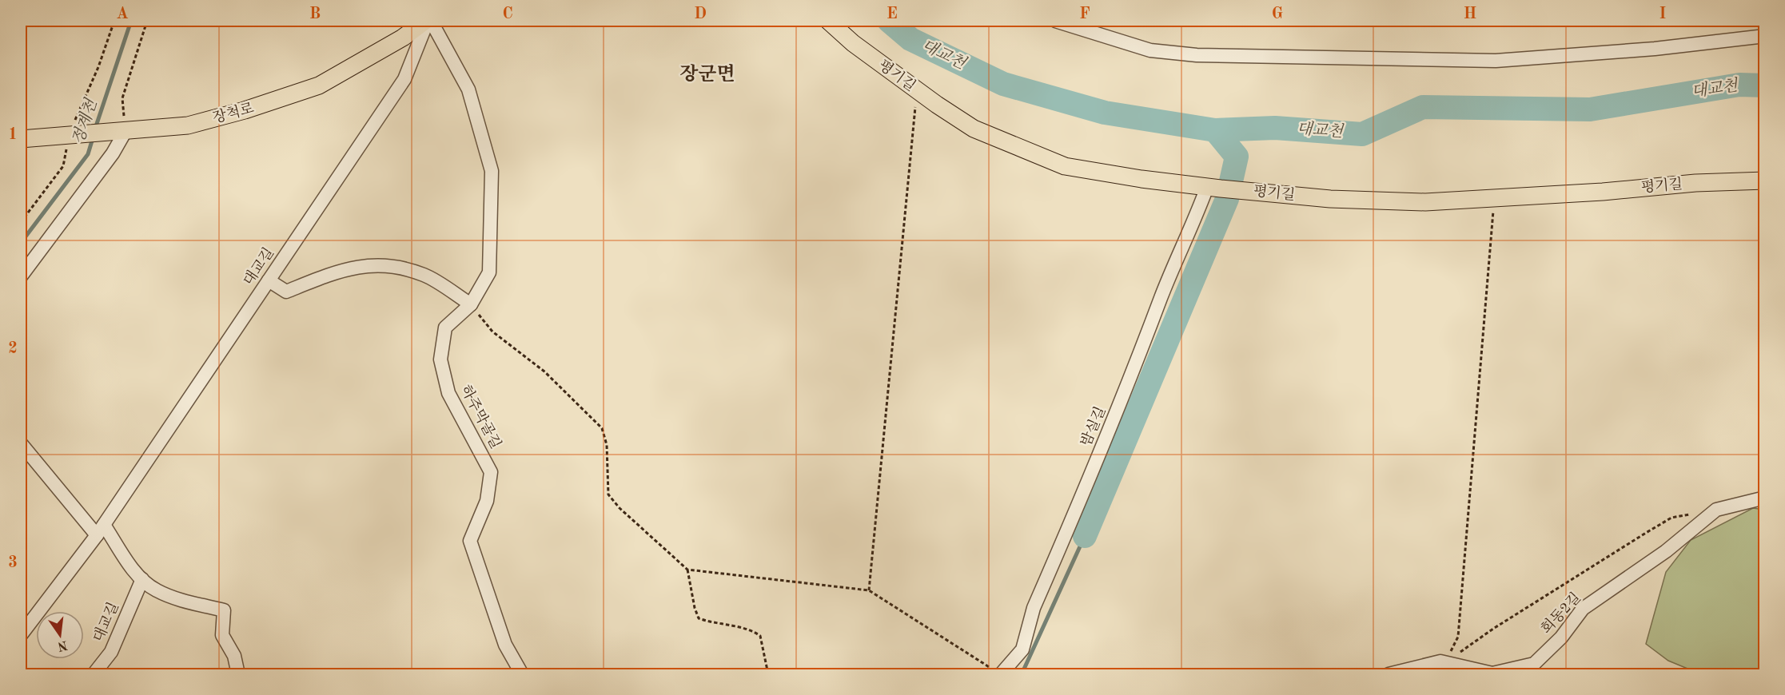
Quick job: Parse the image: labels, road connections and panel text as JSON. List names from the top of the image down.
{
  "streets": {
    "main road": ["평기길", "장척로"],
    "street": [
      "대교길",
      "하주막골길",
      "밤실길",
      "회동2길"
    ]
  },
  "crossings": [
    ["평기길", "밤실길"],
    ["장척로", "대교길"],
    ["장척로", "하주막골길"],
    ["대교길", "하주막골길"]
  ],
  "districts": ["장군면"],
  "water": ["대교천", "정계천"],
  "north": "bottom",
  "grid": {
    "columns": [
      "A",
      "B",
      "C",
      "D",
      "E",
      "F",
      "G",
      "H",
      "I"
    ],
    "rows": ["1", "2", "3"]
  }
}
